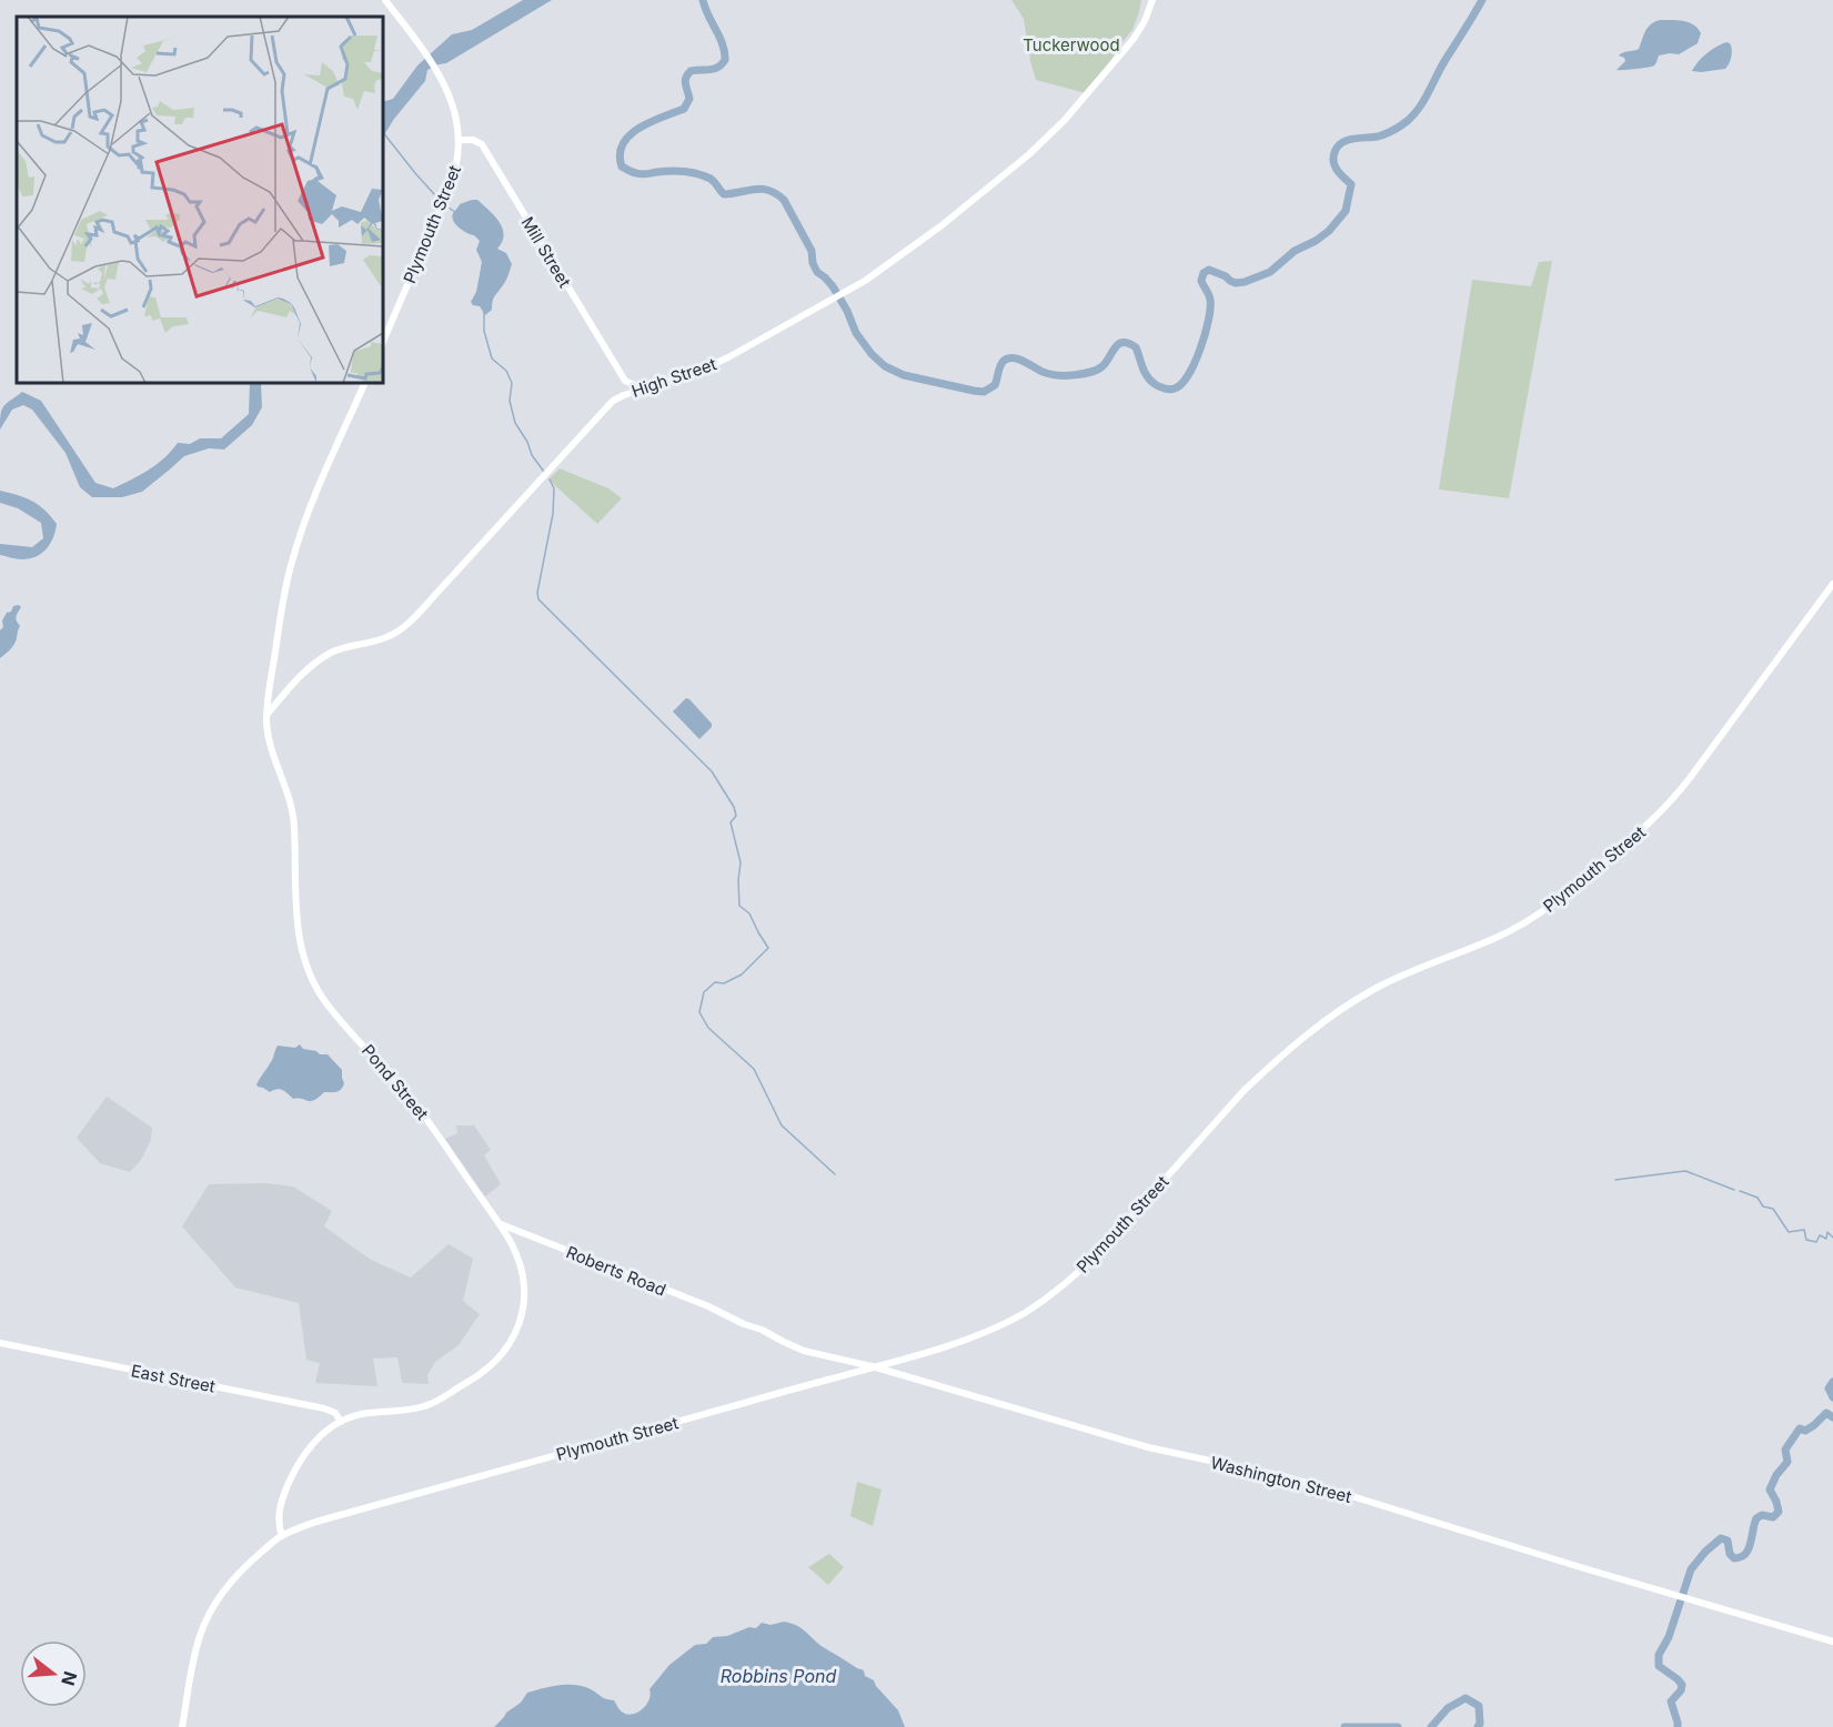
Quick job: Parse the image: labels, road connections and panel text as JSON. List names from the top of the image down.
{
  "streets": {
    "main road": [
      "Plymouth Street",
      "Mill Street",
      "High Street",
      "Pond Street",
      "Roberts Road",
      "East Street",
      "Washington Street"
    ]
  },
  "crossings": [
    ["Plymouth Street", "Mill Street"],
    ["Plymouth Street", "Washington Street"],
    ["High Street", "Pond Street"],
    ["Pond Street", "Roberts Road"],
    ["Pond Street", "East Street"],
    ["Roberts Road", "Washington Street"]
  ],
  "water": ["Robbins Pond"],
  "parks": ["Tuckerwood"],
  "north": "right"
}
